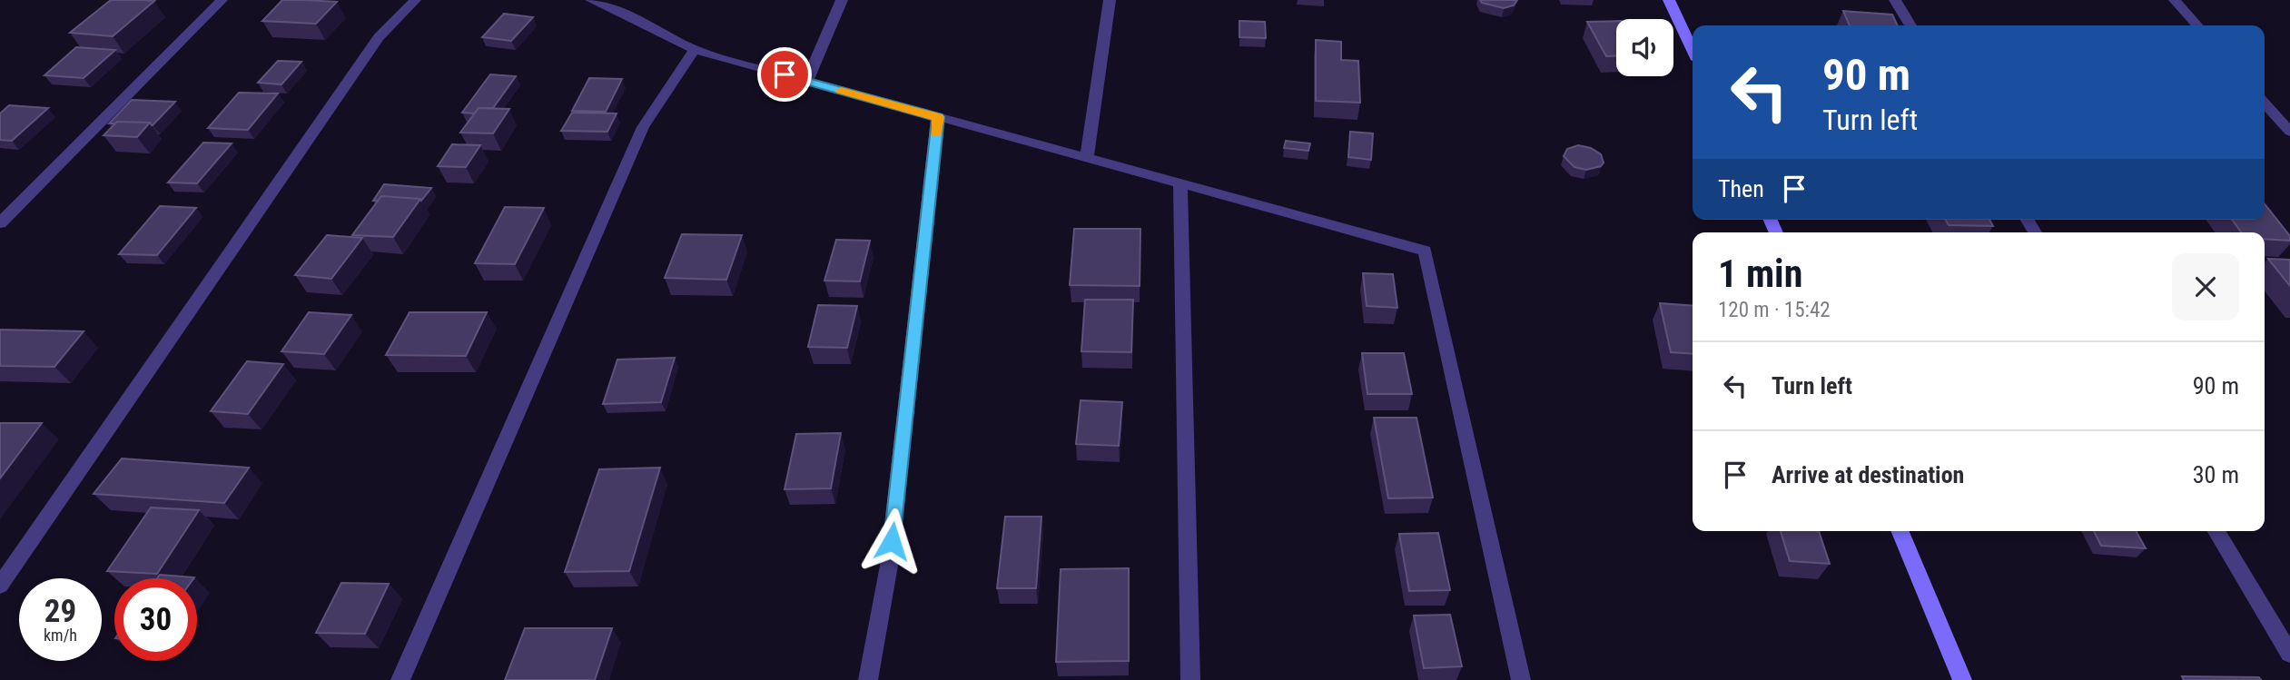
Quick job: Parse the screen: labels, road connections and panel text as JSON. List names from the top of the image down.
{
  "page": {
    "turn": ["90 m", "Turn left"],
    "then": "Then",
    "heading": ["1 min", "120 m · 15:42"],
    "list": [
      {
        "name": "Turn left",
        "value": "90 m"
      },
      {
        "name": "Arrive at destination",
        "value": "30 m"
      }
    ],
    "speed": "29 km/h",
    "limit": "30"
  }
}
